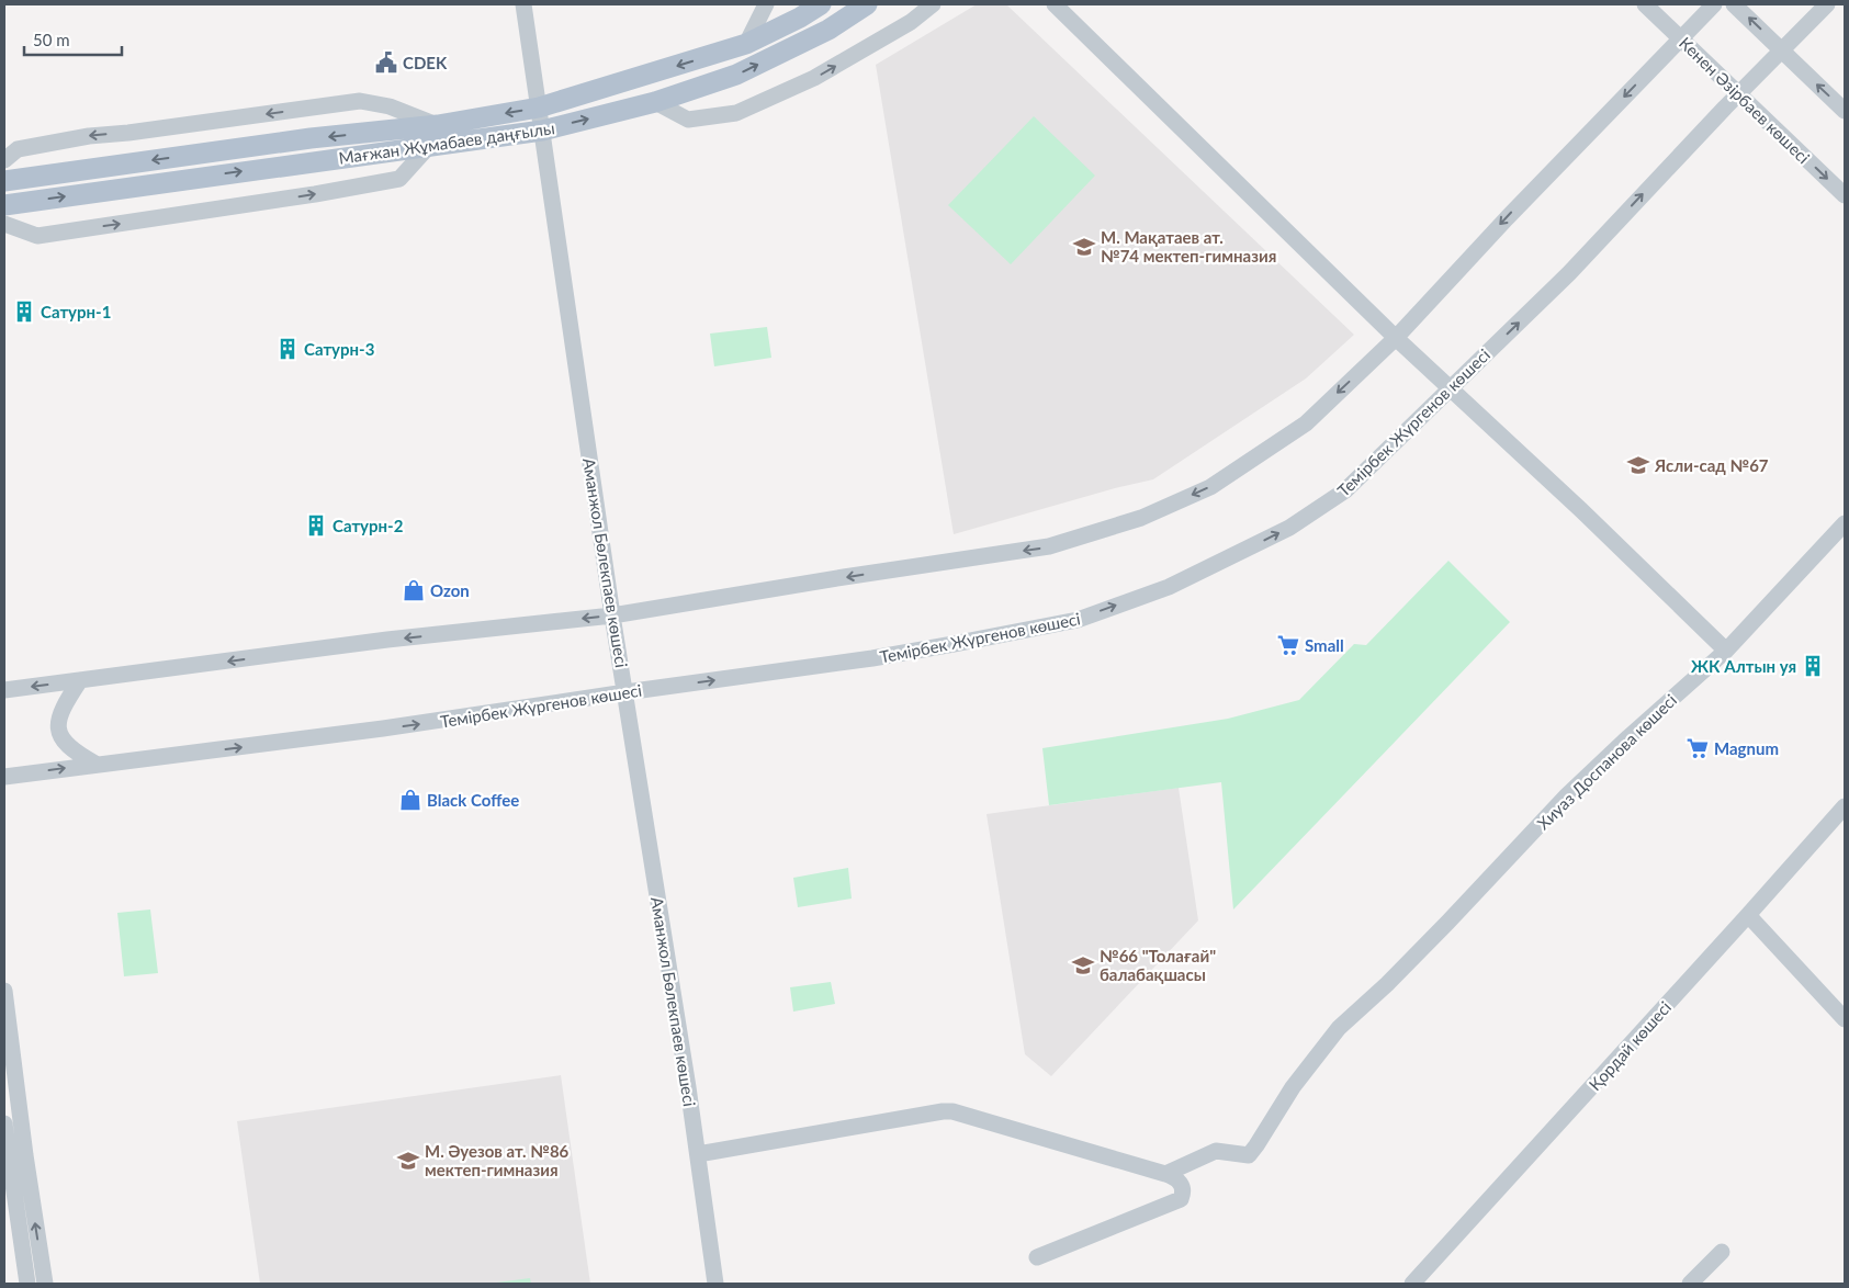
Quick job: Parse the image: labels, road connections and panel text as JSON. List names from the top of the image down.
{
  "streets": {
    "main road": ["Мағжан Жұмабаев даңғылы"],
    "street": [
      "Кенен Әзірбаев көшесі",
      "Темірбек Жүргенов көшесі",
      "Аманжол Бөлекпаев көшесі",
      "Хиуаз Доспанова көшесі",
      "Қордай көшесі"
    ]
  },
  "crossings": [
    ["Кенен Әзірбаев көшесі", "Темірбек Жүргенов көшесі"],
    ["Мағжан Жұмабаев даңғылы", "Аманжол Бөлекпаев көшесі"],
    ["Темірбек Жүргенов көшесі", "Аманжол Бөлекпаев көшесі"]
  ],
  "places": {
    "public building": ["CDEK"],
    "school or university": [
      "М. Мақатаев ат. №74 мектеп-гимназия",
      "Ясли-сад №67",
      "№66 \"Толағай\" балабақшасы",
      "М. Әуезов ат. №86 мектеп-гимназия"
    ],
    "building": [
      "Сатурн-1",
      "Сатурн-3",
      "Сатурн-2",
      "ЖК Алтын уя"
    ],
    "shop": ["Ozon", "Black Coffee"],
    "supermarket": ["Small", "Magnum"]
  },
  "scale_bar": "50 m"
}
